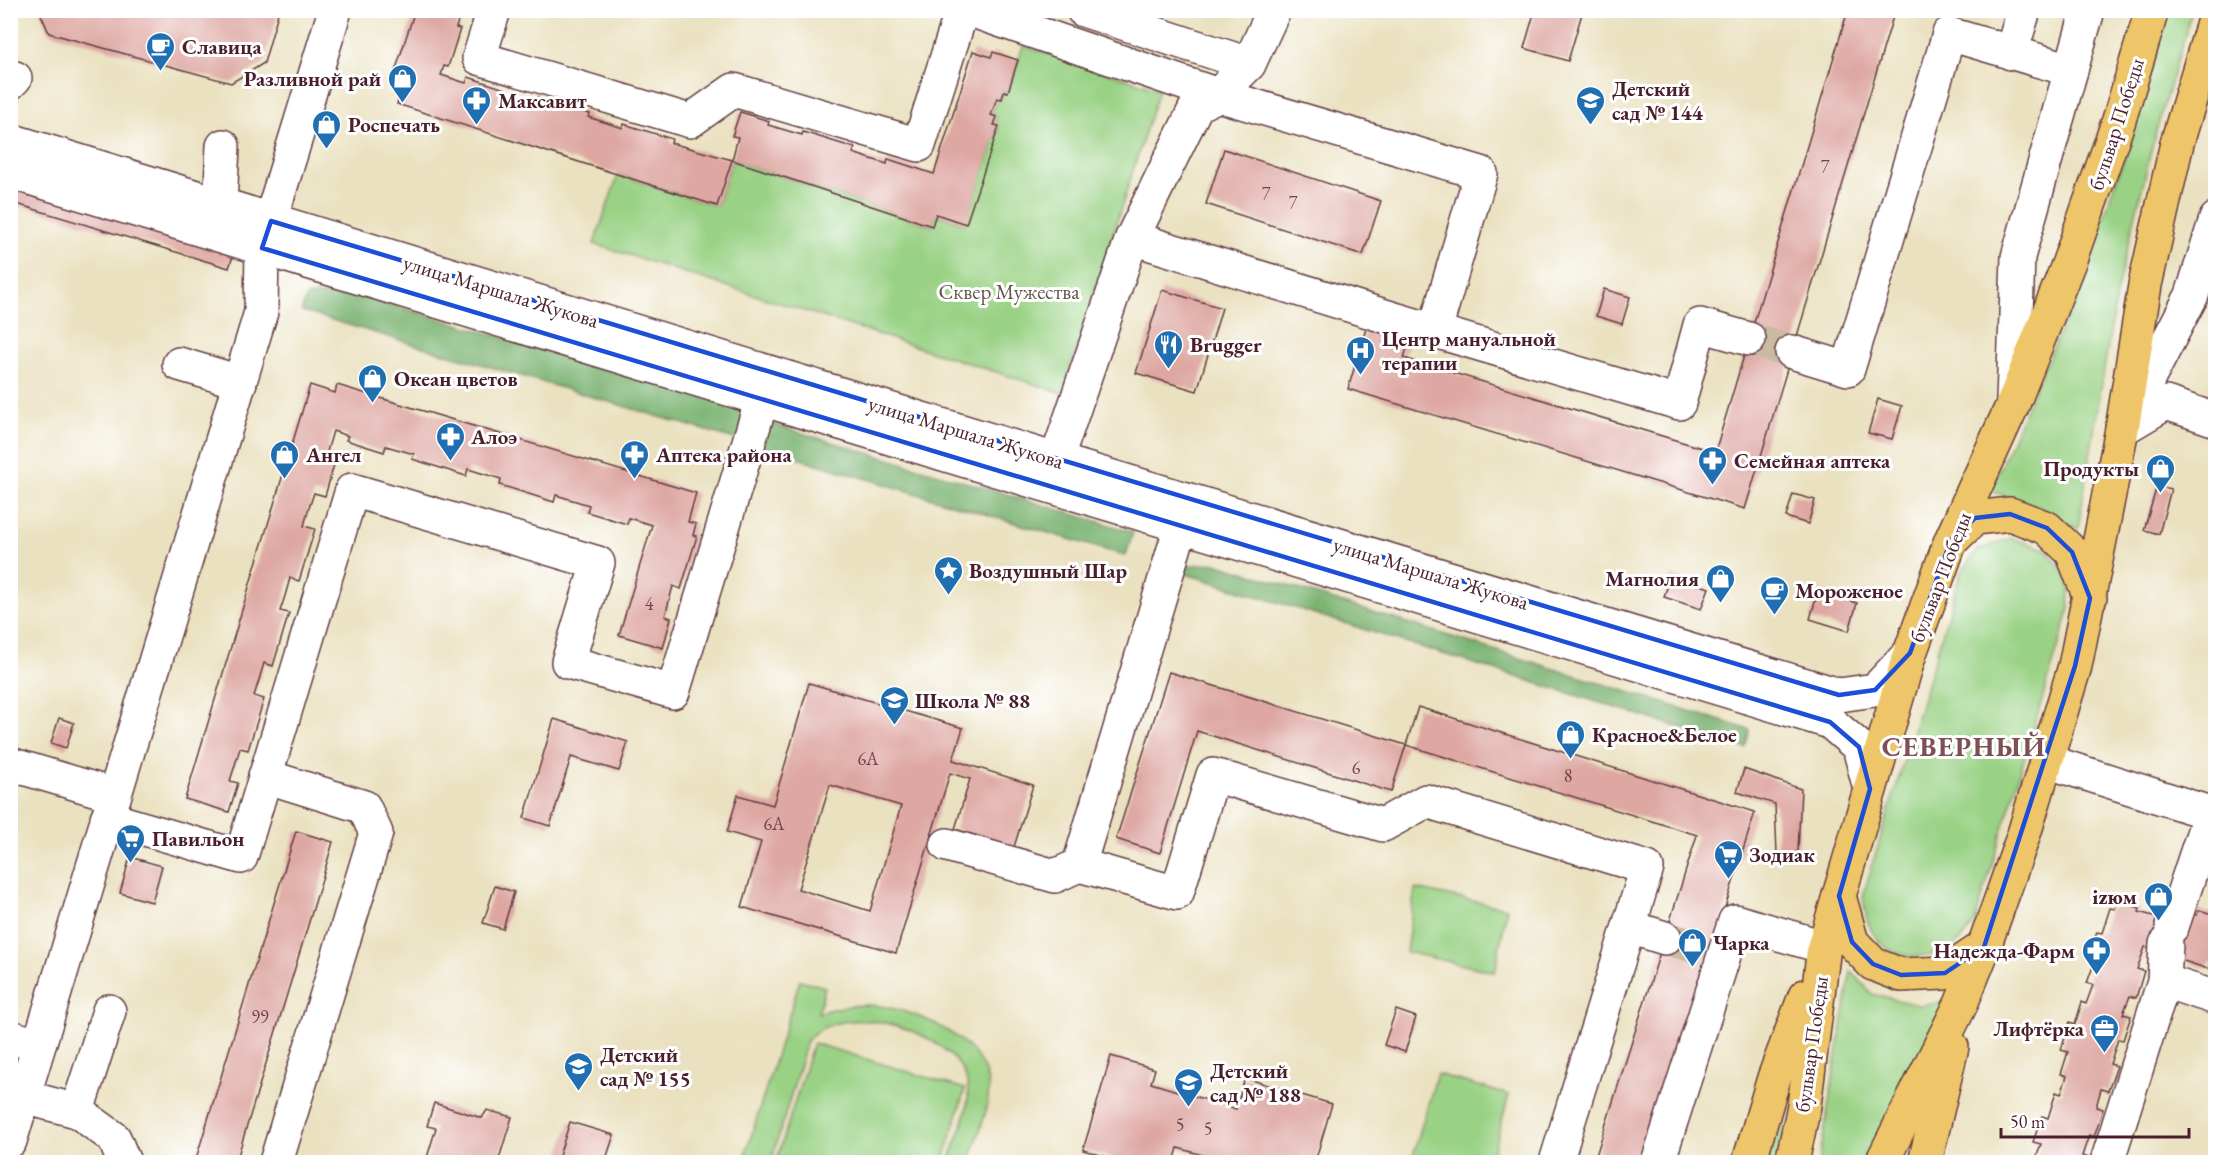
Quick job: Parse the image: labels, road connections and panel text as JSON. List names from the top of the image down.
{
  "streets": {
    "main road": ["бульвар Победы"],
    "street": ["улица Маршала Жукова"]
  },
  "crossings": [
    ["бульвар Победы", "улица Маршала Жукова"]
  ],
  "districts": ["СЕВЕРНЫЙ"],
  "parks": ["Сквер Мужества"],
  "places": {
    "cafe": ["Славица", "Мороженое"],
    "shop": [
      "Разливной рай",
      "Роспечать",
      "Океан цветов",
      "Ангел",
      "Продукты",
      "Магнолия",
      "Красное&Белое",
      "izюм",
      "Чарка"
    ],
    "pharmacy": [
      "Максавит",
      "Алоэ",
      "Аптека района",
      "Семейная аптека",
      "Надежда-Фарм"
    ],
    "school or university": [
      "Детский сад № 144",
      "Школа № 88",
      "Детский сад № 155",
      "Детский сад № 188"
    ],
    "restaurant": ["Brugger"],
    "hospital": ["Центр мануальной терапии"],
    "place": ["Воздушный Шар"],
    "supermarket": ["Павильон", "Зодиак"],
    "office": ["Лифтёрка"]
  },
  "house_numbers": [
    "7",
    "7",
    "7",
    "4",
    "6А",
    "6",
    "8",
    "6А",
    "99",
    "5",
    "5"
  ],
  "scale_bar": "50 m"
}
